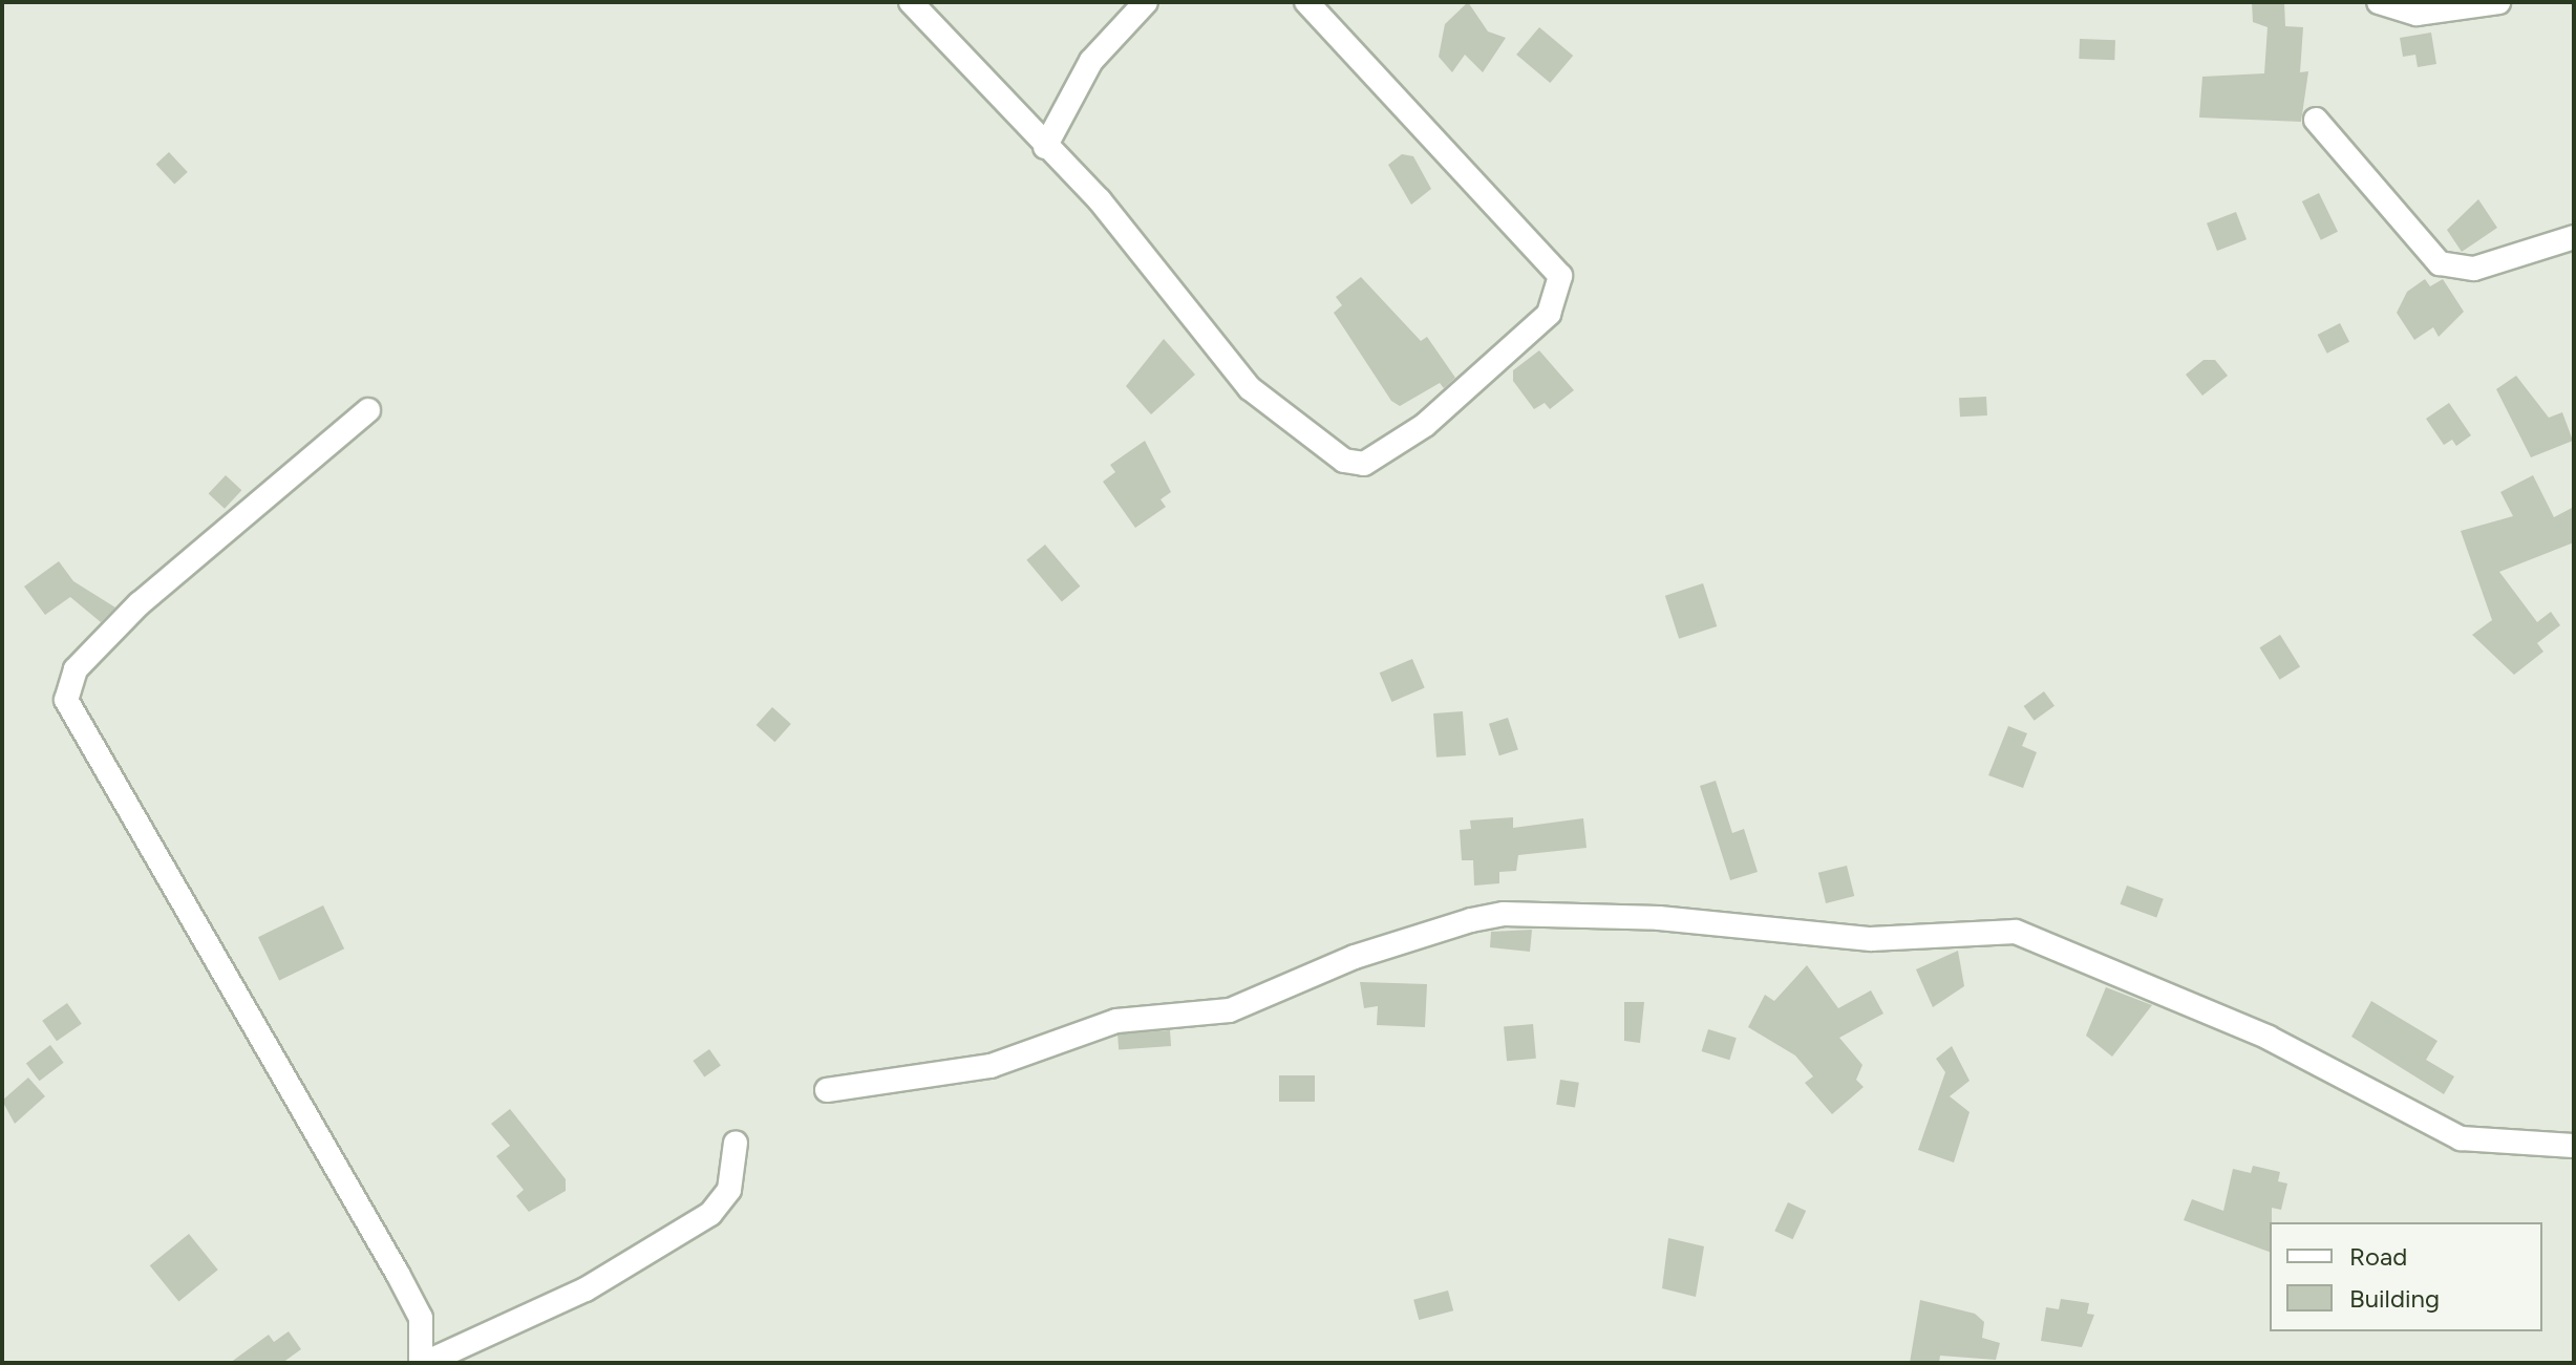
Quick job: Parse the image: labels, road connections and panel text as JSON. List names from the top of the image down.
{
  "legend": ["Road", "Building"]
}
